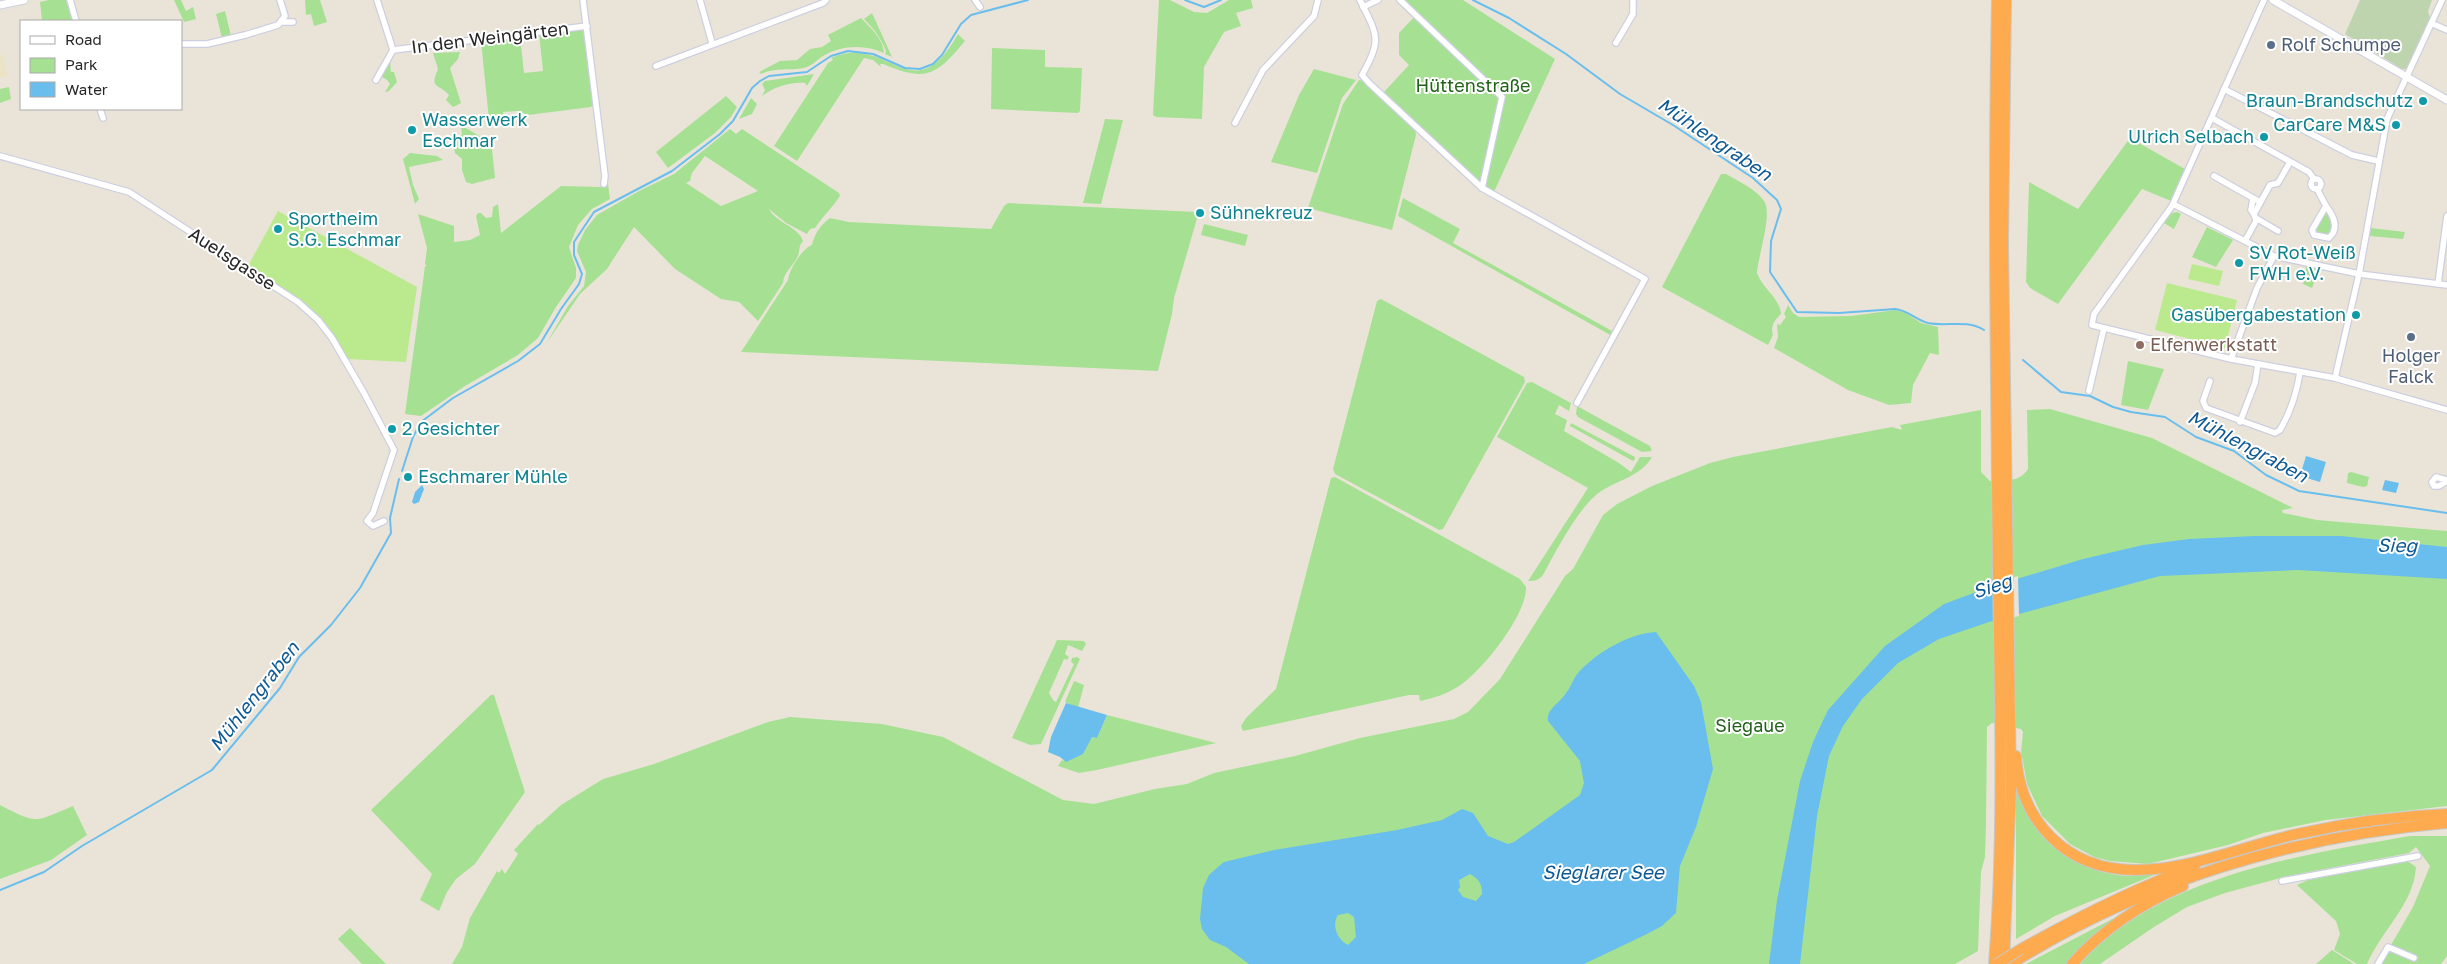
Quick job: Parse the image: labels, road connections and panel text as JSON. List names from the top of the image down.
{
  "streets": {
    "street": ["In den Weingärten", "Auelsgasse"]
  },
  "water": ["Mühlengraben", "Sieg", "Sieglarer See"],
  "parks": ["Hüttenstraße", "Siegaue"],
  "places": [
    "Rolf Schumpe",
    "Braun-Brandschutz",
    "CarCare M&S",
    "Wasserwerk Eschmar",
    "Ulrich Selbach",
    "Sühnekreuz",
    "Sportheim S.G. Eschmar",
    "SV Rot-Weiß FWH e.V.",
    "Gasübergabestation",
    "Holger Falck",
    "Elfenwerkstatt",
    "2 Gesichter",
    "Eschmarer Mühle"
  ],
  "legend": ["Road", "Park", "Water"]
}
